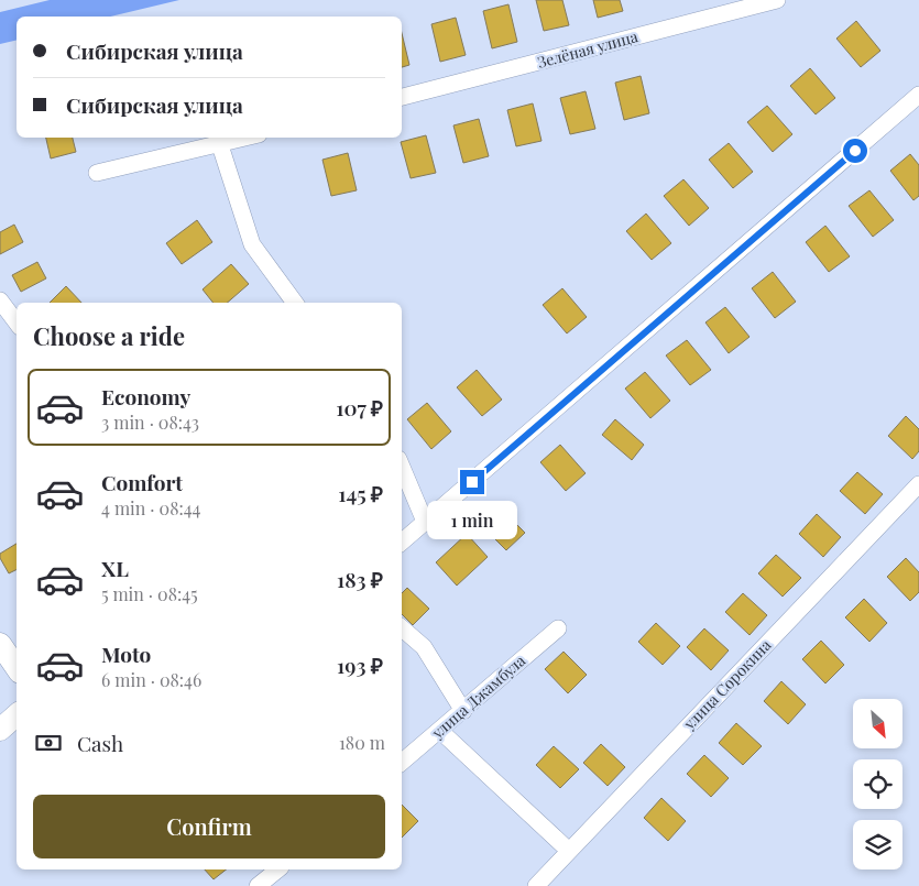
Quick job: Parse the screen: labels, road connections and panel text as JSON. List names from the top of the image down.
{
  "streets": {
    "street": ["Зелёная улица", "улица Сорокина", "улица Джамбула"]
  },
  "north": "bottom right",
  "page": {
    "banner": ["Сибирская улица", "Сибирская улица"],
    "heading": "Choose a ride",
    "list": [
      {
        "name": "Economy",
        "note": "3 min · 08:43",
        "value": "107 ₽"
      },
      {
        "name": "Comfort",
        "note": "4 min · 08:44",
        "value": "145 ₽"
      },
      {
        "name": "XL",
        "note": "5 min · 08:45",
        "value": "183 ₽"
      },
      {
        "name": "Moto",
        "note": "6 min · 08:46",
        "value": "193 ₽"
      }
    ],
    "bubble": "1 min",
    "pay": ["Cash", "180 m"],
    "buttons": "Confirm"
  }
}
